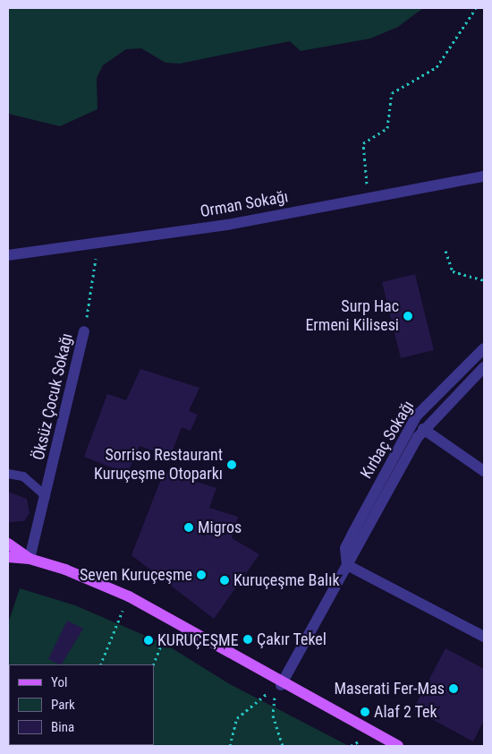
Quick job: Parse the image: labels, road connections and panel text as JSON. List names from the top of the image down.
{
  "streets": {
    "street": ["Orman Sokağı", "Öksüz Çocuk Sokağı", "Kırbaç Sokağı"]
  },
  "crossings": [
    ["Orman Sokağı", "Öksüz Çocuk Sokağı"]
  ],
  "places": [
    "Surp Hac Ermeni Kilisesi",
    "Sorriso Restaurant Kuruçeşme Otoparkı",
    "Migros",
    "Seven Kuruçeşme",
    "Kuruçeşme Balık",
    "Çakır Tekel",
    "KURUÇEŞME",
    "Maserati Fer-Mas",
    "Alaf 2 Tek"
  ],
  "legend": ["Yol", "Park", "Bina"]
}
